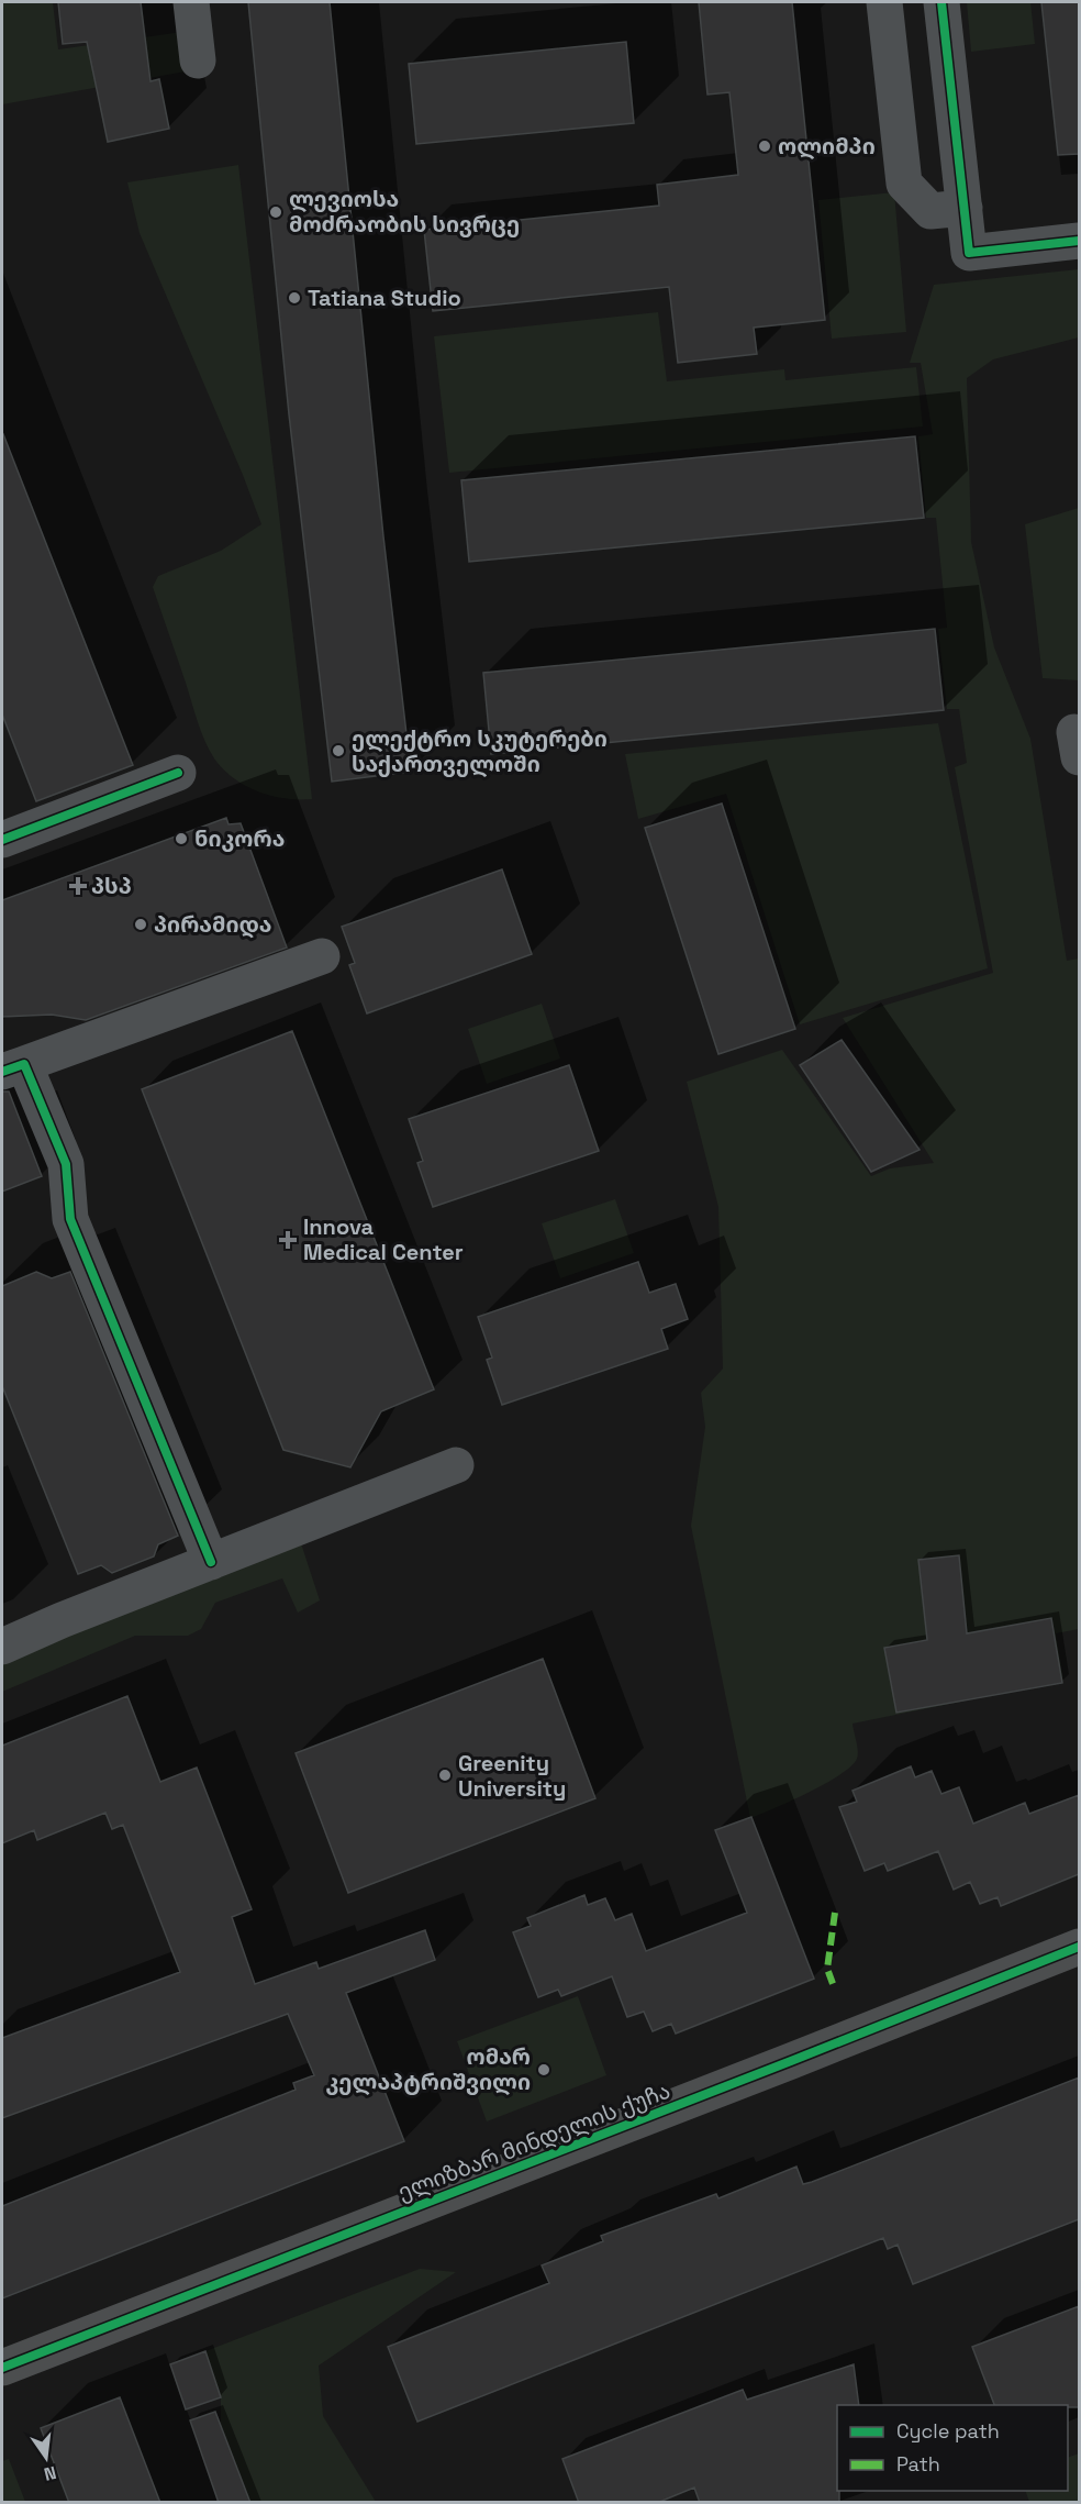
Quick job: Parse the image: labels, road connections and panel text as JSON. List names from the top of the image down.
{
  "streets": {
    "street": ["ელიზბარ მინდელის ქუჩა"]
  },
  "places": {
    "other": [
      "ოლიმპი",
      "ლევიოსა მოძრაობის სივრცე",
      "Tatiana Studio",
      "ელექტრო სკუტერები საქართველოში",
      "ნიკორა",
      "პირამიდა",
      "Greenity University",
      "ომარ კელაპტრიშვილი"
    ],
    "health": ["პსპ", "Innova Medical Center"]
  },
  "legend": ["Cycle path", "Path"],
  "north": "bottom"
}
